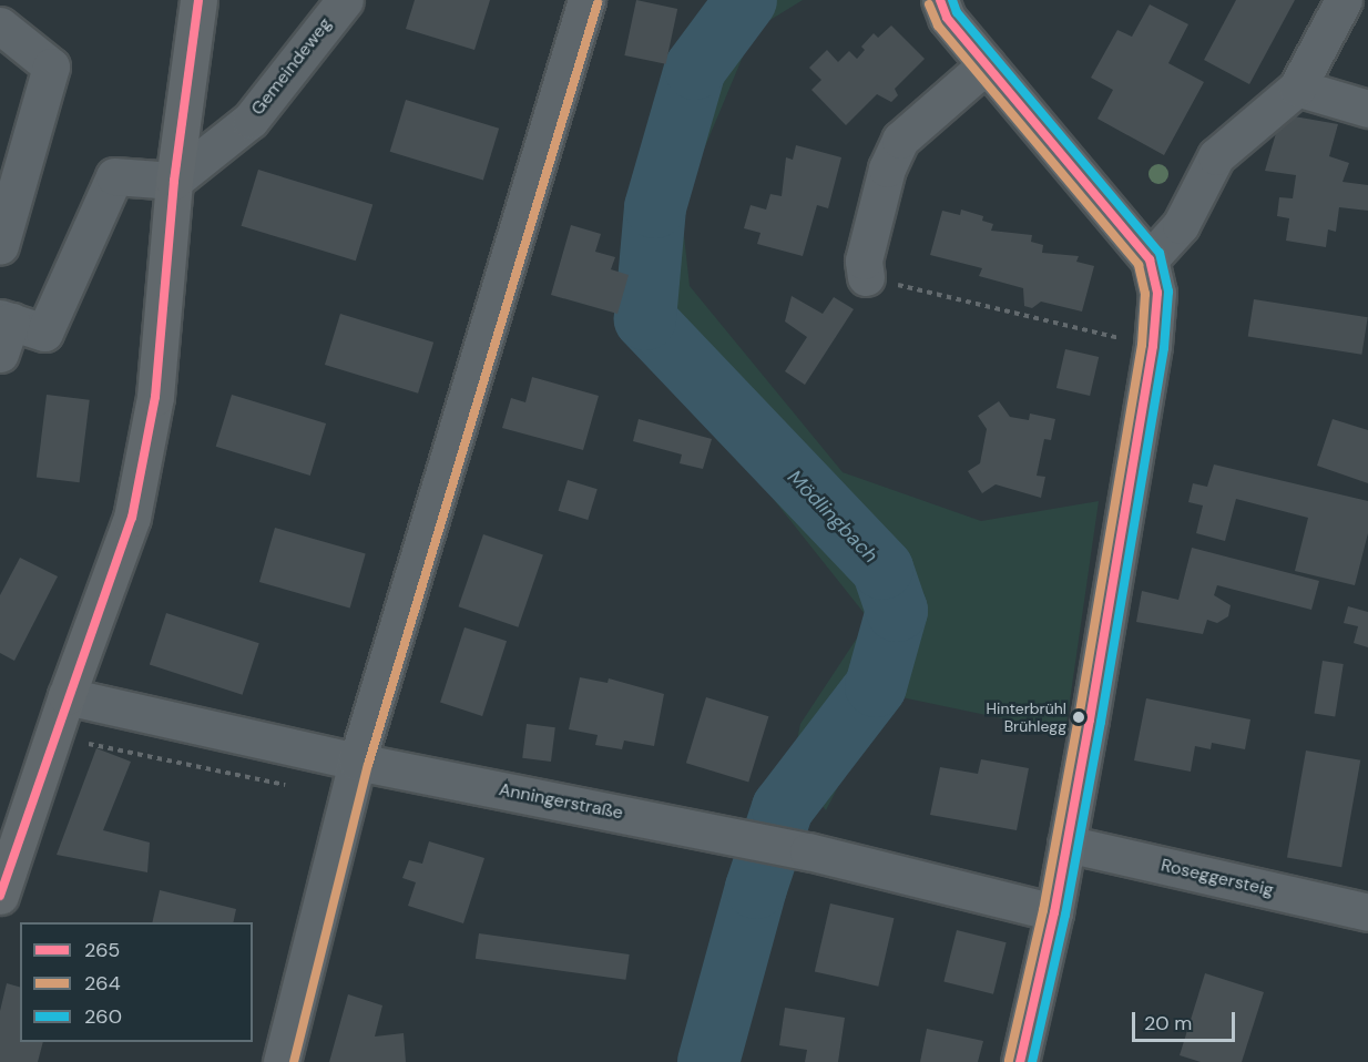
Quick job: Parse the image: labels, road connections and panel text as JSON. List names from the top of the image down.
{
  "streets": {
    "street": ["Gemeindeweg", "Anningerstraße", "Roseggersteig"]
  },
  "water": ["Mödlingbach"],
  "places": ["Hinterbrühl Brühlegg"],
  "lines": ["transit line 265", "transit line 260", "transit line 264"],
  "legend": ["265", "264", "260"],
  "scale_bar": "20 m"
}
